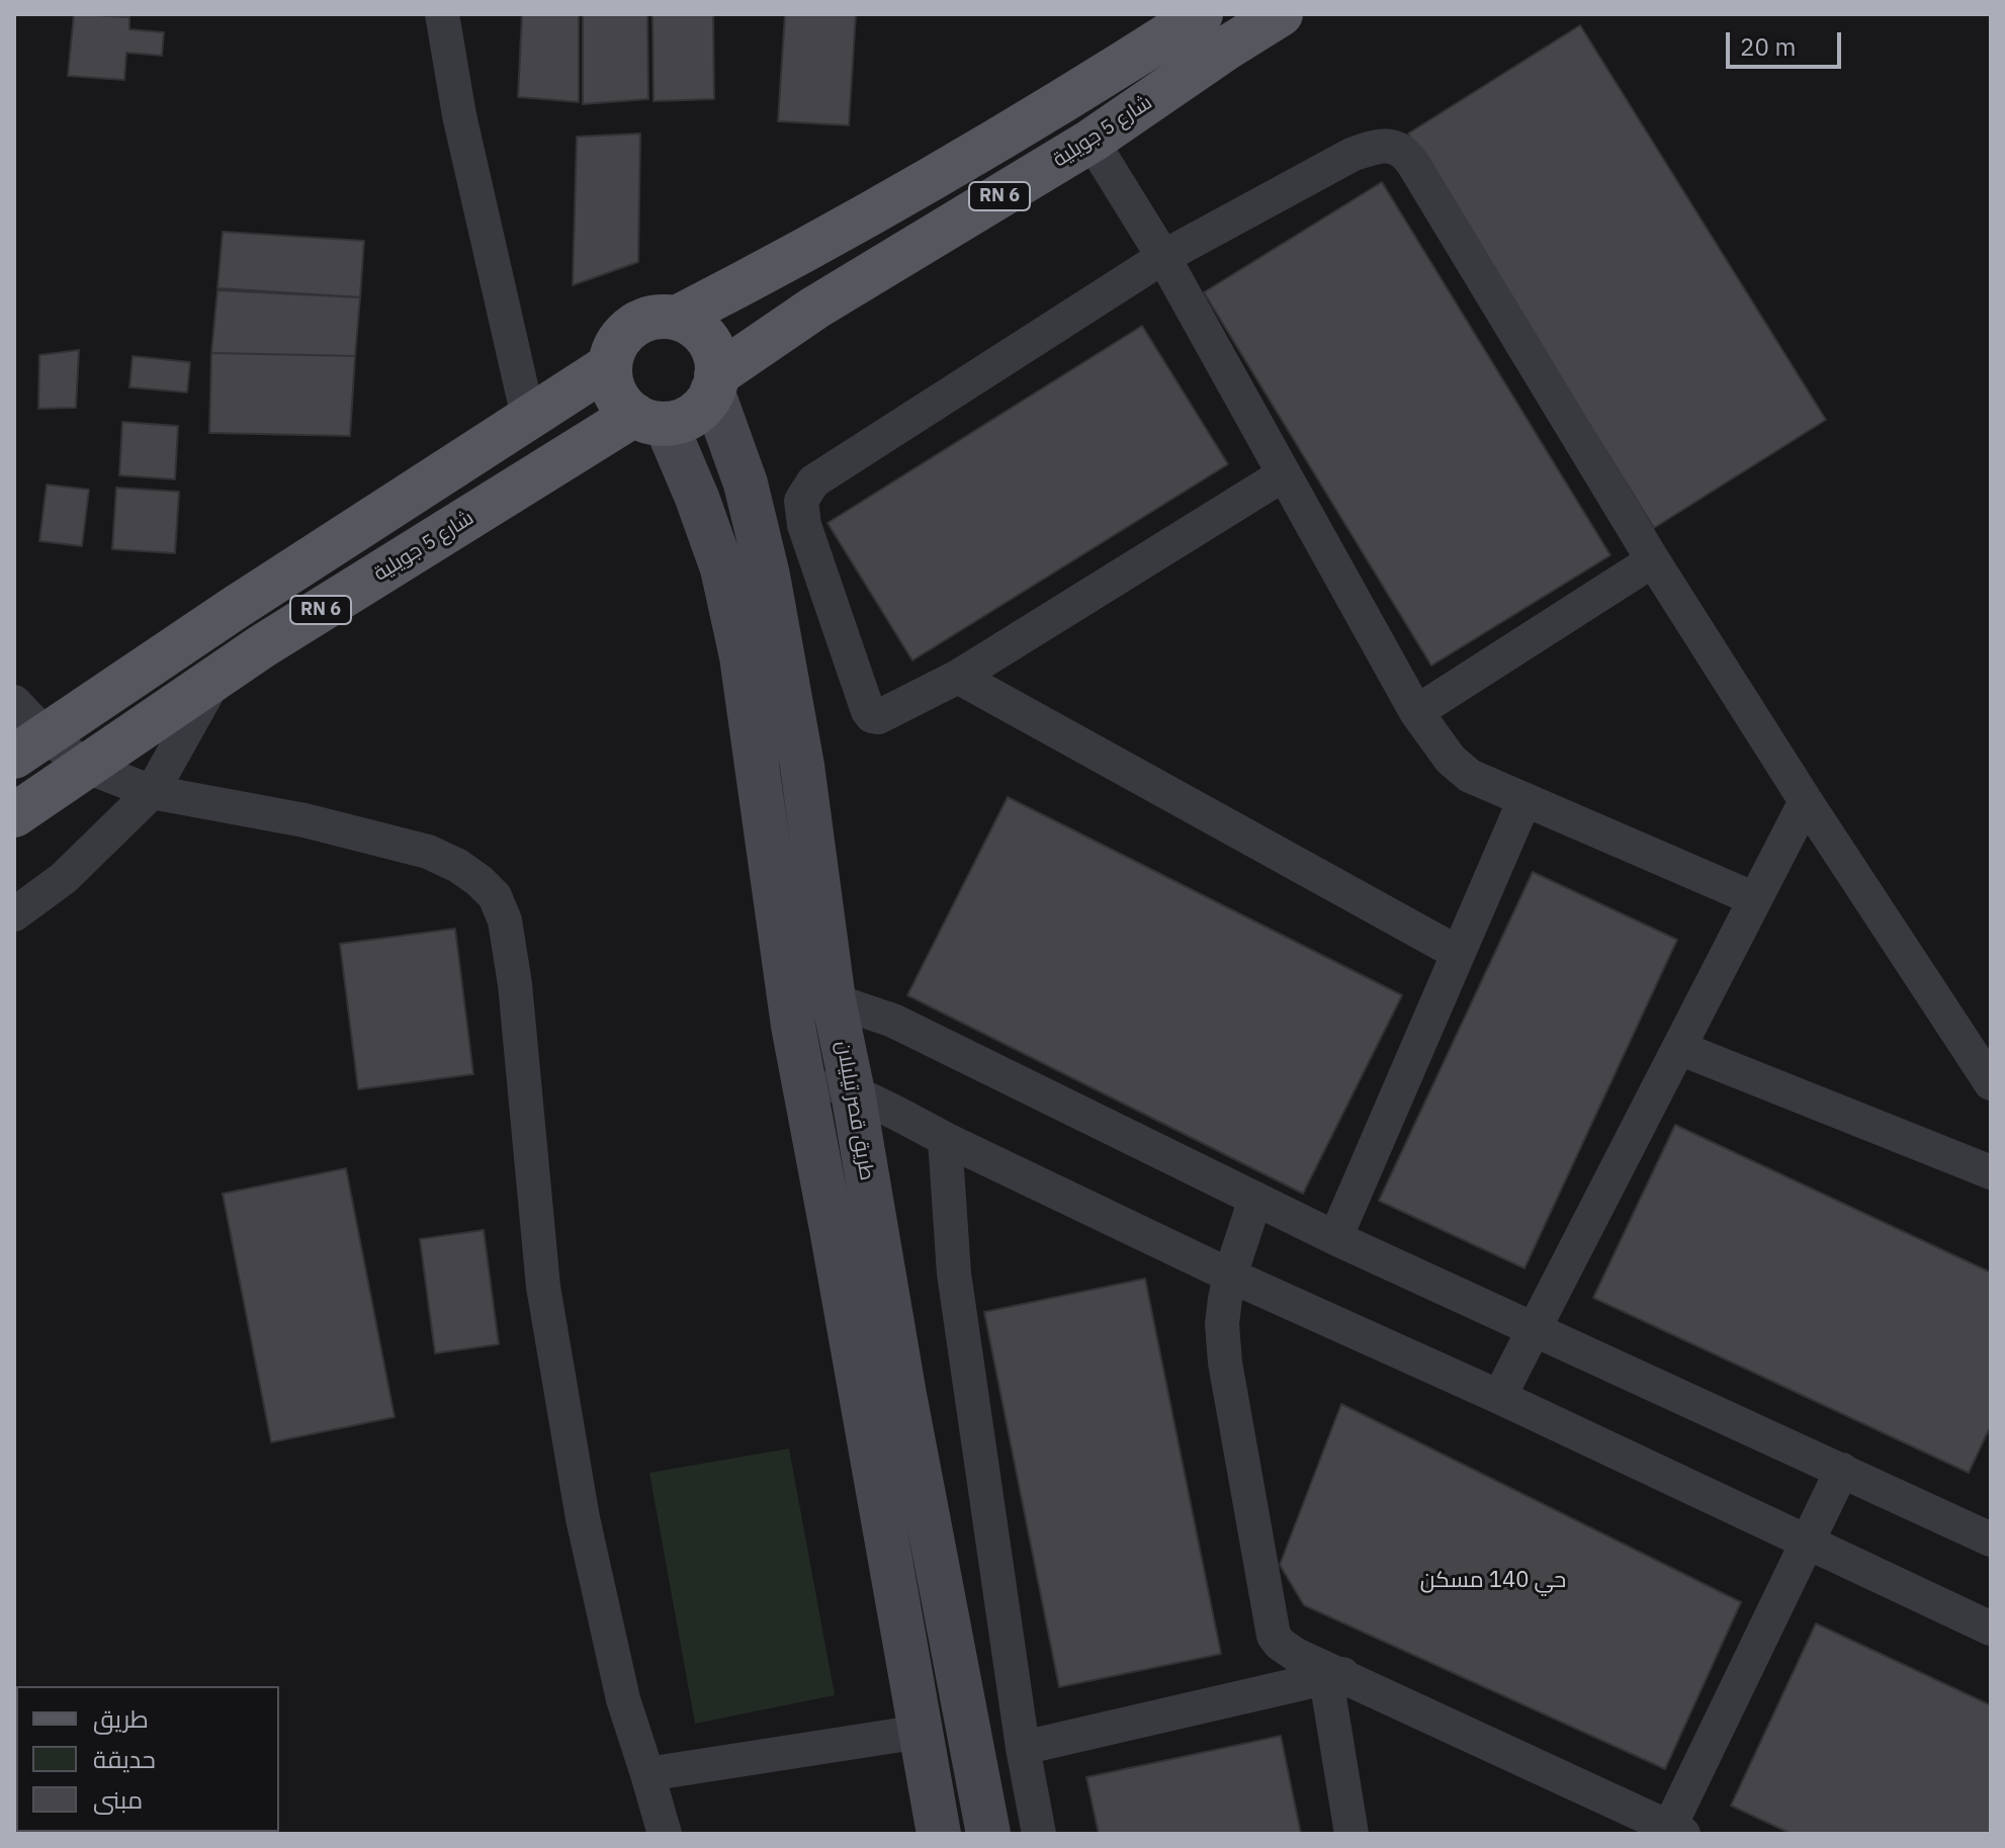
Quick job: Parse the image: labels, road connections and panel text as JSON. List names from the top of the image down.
{
  "streets": {
    "main road": ["شارع 5 جويلية", "RN 6", "طريق قصر تيليلان"]
  },
  "crossings": [
    ["شارع 5 جويلية", "RN 6"],
    ["شارع 5 جويلية", "طريق قصر تيليلان"],
    ["RN 6", "طريق قصر تيليلان"]
  ],
  "districts": ["حي 140 مسكن"],
  "legend": ["طريق", "حديقة", "مبنى"],
  "scale_bar": "20 m"
}
